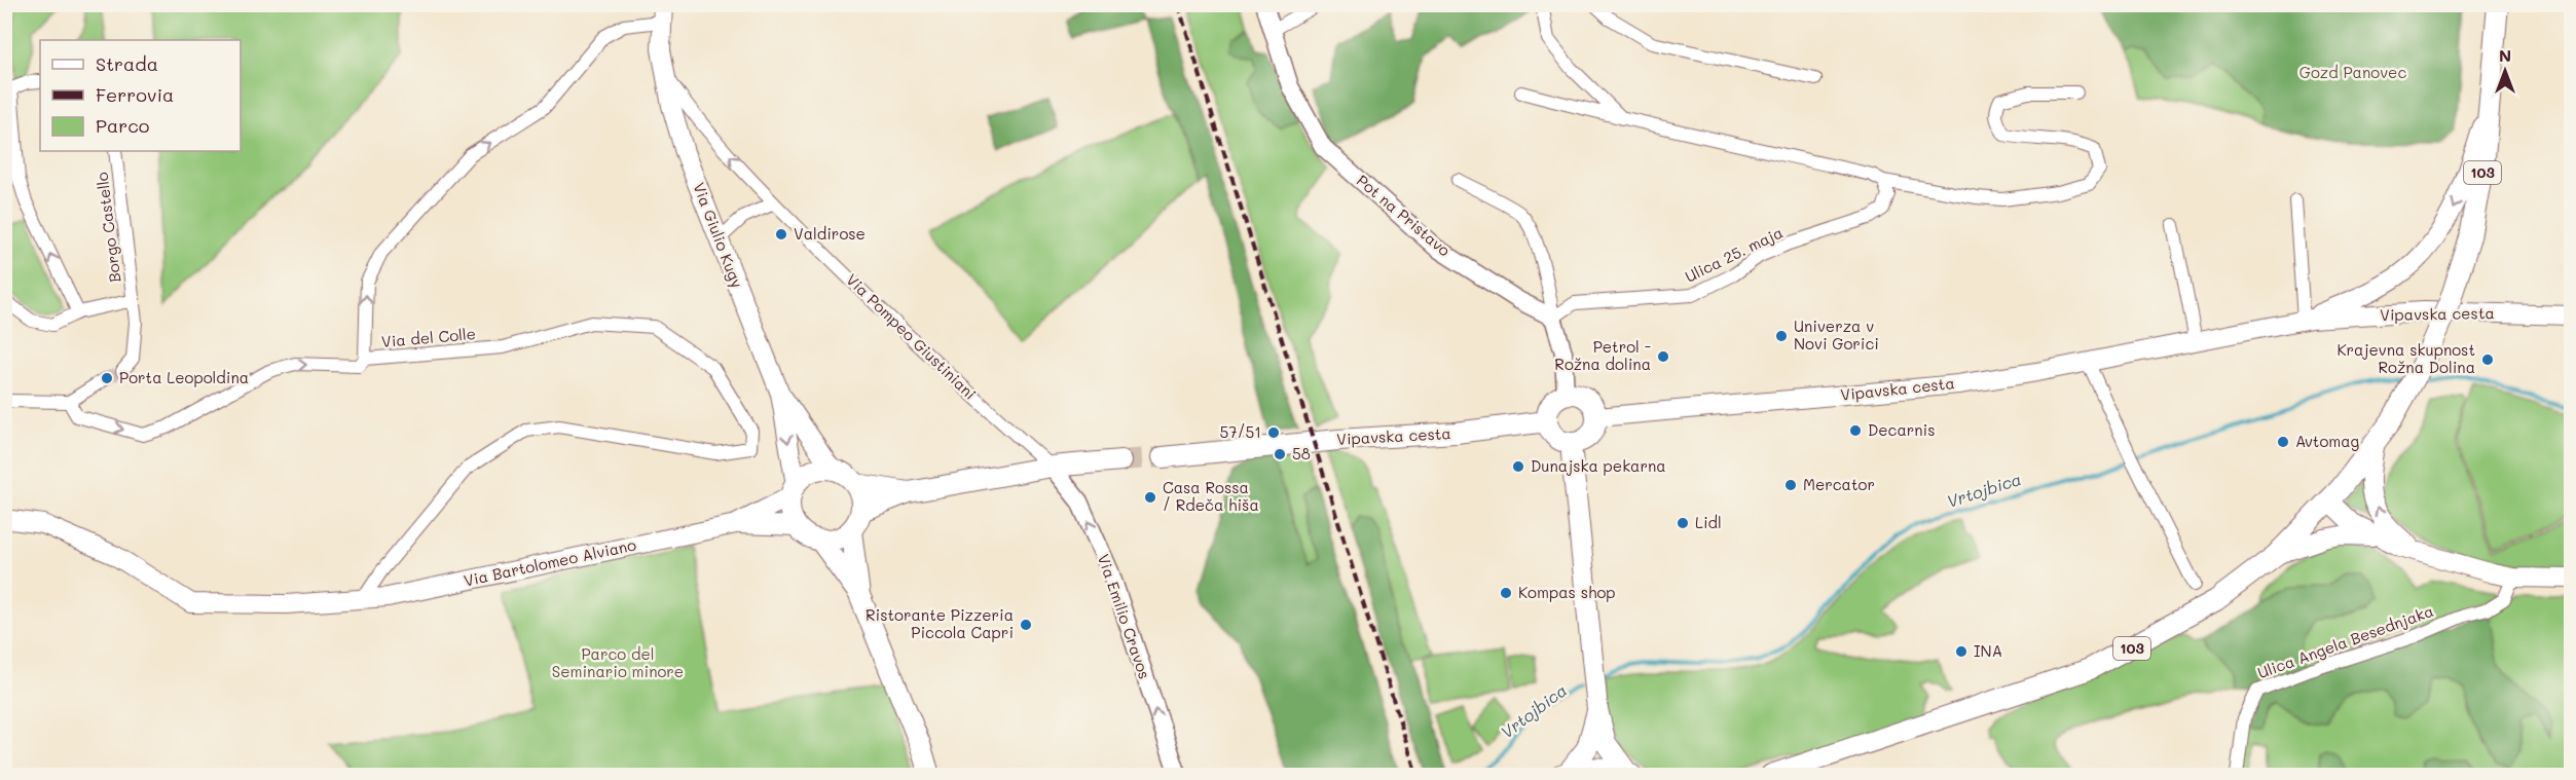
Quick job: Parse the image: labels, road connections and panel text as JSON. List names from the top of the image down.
{
  "streets": {
    "main road": [
      "103",
      "Via Giulio Kugy",
      "Vipavska cesta",
      "Via Pompeo Giustiniani",
      "Via Bartolomeo Alviano"
    ],
    "street": [
      "Pot na Pristavo",
      "Borgo Castello",
      "Ulica 25. maja",
      "Via del Colle",
      "Via Emilio Cravos",
      "Ulica Angela Besednjaka"
    ]
  },
  "crossings": [
    ["Pot na Pristavo", "Ulica 25. maja"],
    ["Via Giulio Kugy", "Via Pompeo Giustiniani"],
    ["Via Giulio Kugy", "Via Bartolomeo Alviano"],
    ["Via Pompeo Giustiniani", "Via Emilio Cravos"],
    ["Via del Colle", "Via Bartolomeo Alviano"]
  ],
  "one_way": ["Via Emilio Cravos"],
  "water": ["Vrtojbica"],
  "parks": ["Gozd Panovec", "Parco del Seminario minore"],
  "places": [
    "Valdirose",
    "Univerza v Novi Gorici",
    "Petrol - Rožna dolina",
    "Krajevna skupnost Rožna Dolina",
    "Porta Leopoldina",
    "Decarnis",
    "57/51",
    "Avtomag",
    "58",
    "Dunajska pekarna",
    "Mercator",
    "Casa Rossa / Rdeča hiša",
    "Lidl",
    "Kompas shop",
    "Ristorante Pizzeria Piccola Capri",
    "INA"
  ],
  "legend": ["Strada", "Ferrovia", "Parco"],
  "north": "top"
}
